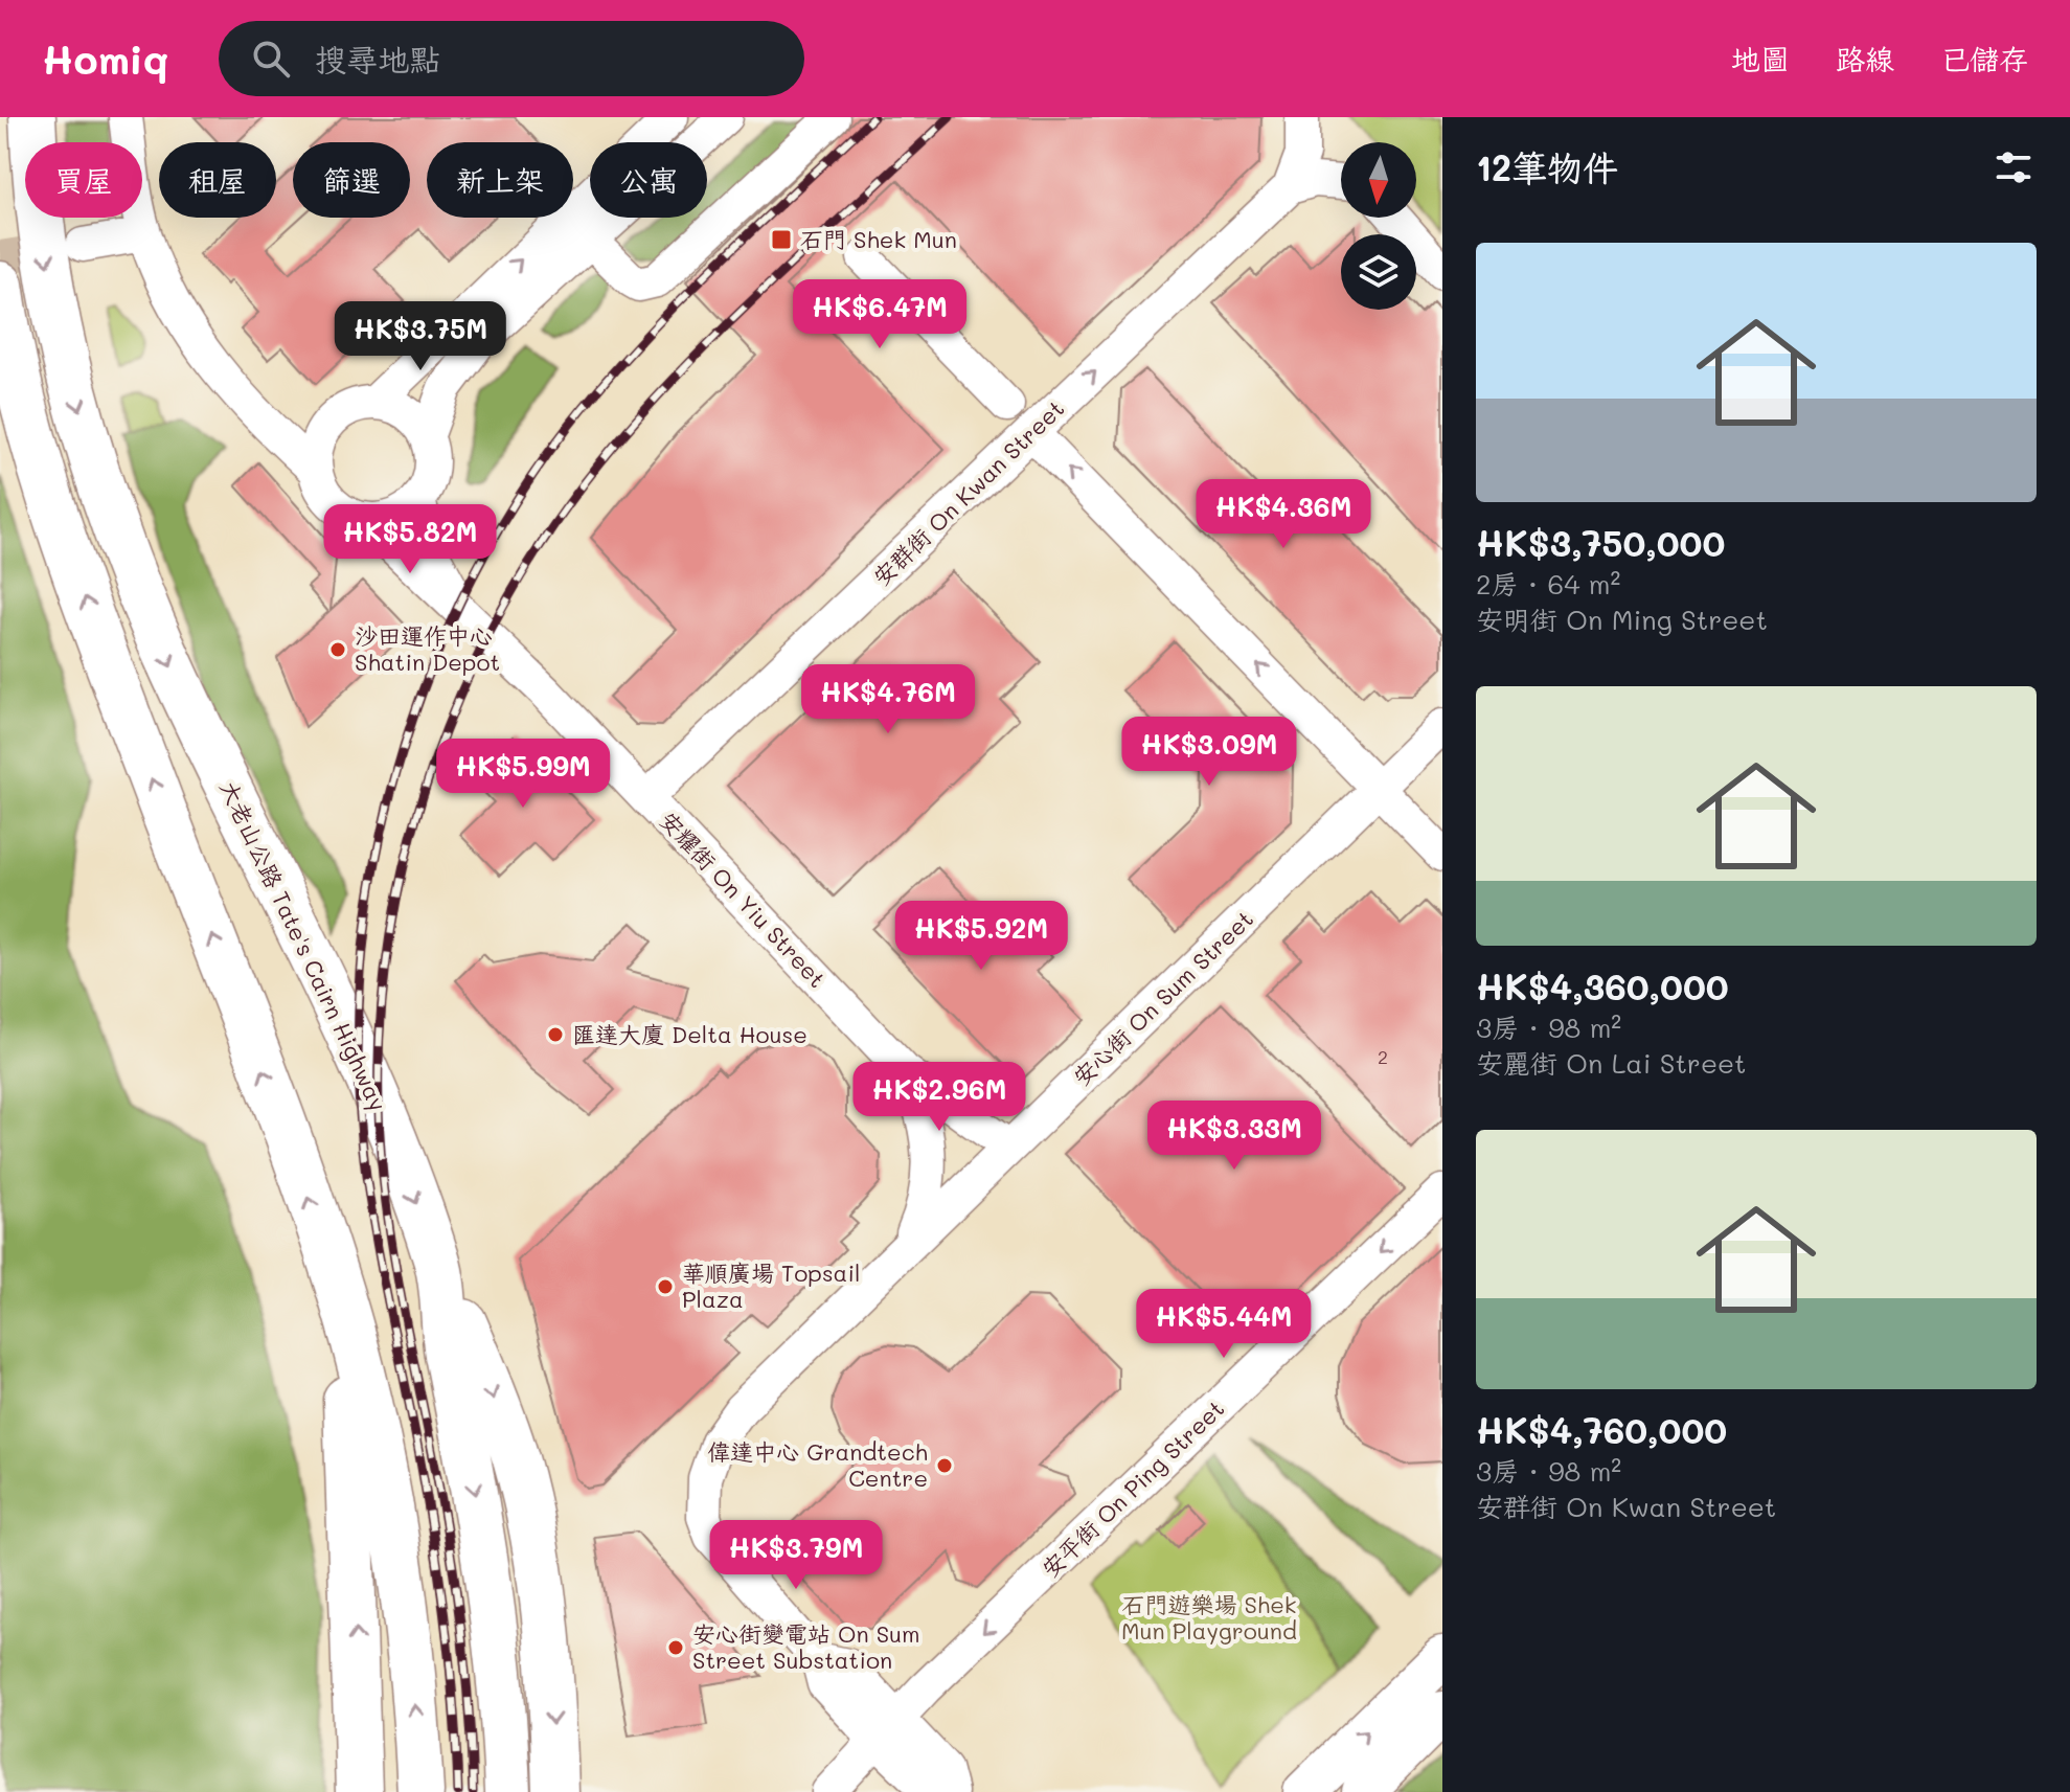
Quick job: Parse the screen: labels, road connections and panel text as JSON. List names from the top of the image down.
{
  "streets": {
    "highway": ["大老山公路 Tate's Cairn Highway"],
    "street": [
      "安群街 On Kwan Street",
      "安耀街 On Yiu Street",
      "安心街 On Sum Street",
      "安平街 On Ping Street"
    ]
  },
  "crossings": [
    ["安群街 On Kwan Street", "安耀街 On Yiu Street"],
    ["安耀街 On Yiu Street", "安心街 On Sum Street"],
    ["安心街 On Sum Street", "安平街 On Ping Street"]
  ],
  "one_way": ["安群街 On Kwan Street", "安平街 On Ping Street"],
  "parks": ["石門遊樂場 Shek Mun Playground"],
  "places": {
    "transit": ["石門 Shek Mun"],
    "other": [
      "沙田運作中心 Shatin Depot",
      "匯達大廈 Delta House",
      "華順廣場 Topsail Plaza",
      "偉達中心 Grandtech Centre",
      "安心街變電站 On Sum Street Substation"
    ]
  },
  "house_numbers": ["2"],
  "north": "bottom",
  "page": {
    "header": "Homiq",
    "search": "搜尋地點",
    "nav": ["地圖", "路線", "已儲存"],
    "heading": "12筆物件",
    "chip": [
      "買屋",
      "租屋",
      "篩選",
      "新上架",
      "公寓"
    ],
    "list": [
      {
        "name": "HK$3,750,000",
        "note": "2房 · 64 m² · 安明街 On Ming Street"
      },
      {
        "name": "HK$4,360,000",
        "note": "3房 · 98 m² · 安麗街 On Lai Street"
      },
      {
        "name": "HK$4,760,000",
        "note": "3房 · 98 m² · 安群街 On Kwan Street"
      }
    ],
    "price": [
      "HK$6.47M",
      "HK$3.75M",
      "HK$4.36M",
      "HK$5.82M",
      "HK$4.76M",
      "HK$3.09M",
      "HK$5.99M",
      "HK$5.92M",
      "HK$2.96M",
      "HK$3.33M",
      "HK$5.44M",
      "HK$3.79M"
    ]
  }
}
